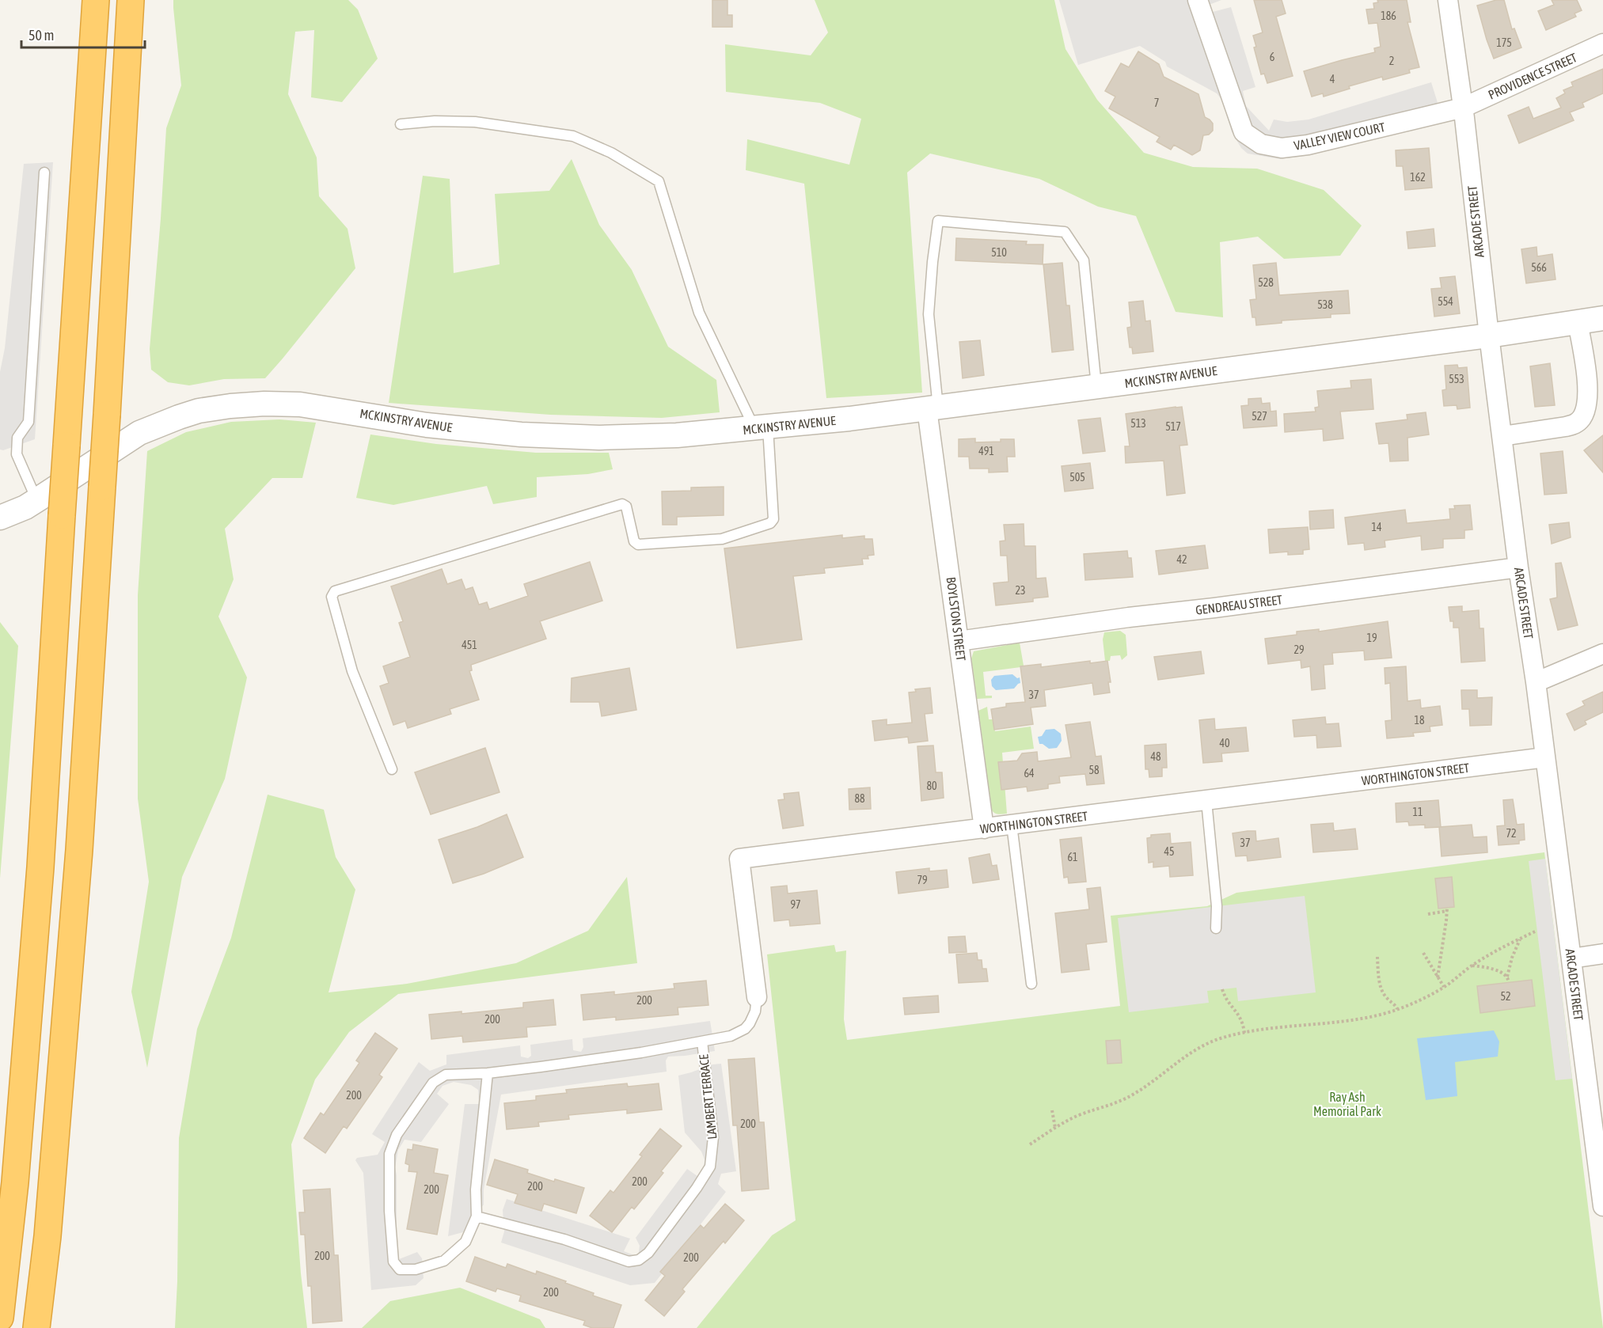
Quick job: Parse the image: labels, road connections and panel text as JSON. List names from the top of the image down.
{
  "streets": {
    "street": [
      "PROVIDENCE STREET",
      "VALLEY VIEW COURT",
      "ARCADE STREET",
      "MCKINSTRY AVENUE",
      "GENDREAU STREET",
      "BOYLSTON STREET",
      "WORTHINGTON STREET"
    ],
    "lane": ["LAMBERT TERRACE"]
  },
  "crossings": [
    ["PROVIDENCE STREET", "VALLEY VIEW COURT"],
    ["PROVIDENCE STREET", "ARCADE STREET"],
    ["VALLEY VIEW COURT", "ARCADE STREET"],
    ["ARCADE STREET", "MCKINSTRY AVENUE"],
    ["ARCADE STREET", "GENDREAU STREET"],
    ["ARCADE STREET", "WORTHINGTON STREET"],
    ["MCKINSTRY AVENUE", "BOYLSTON STREET"],
    ["GENDREAU STREET", "BOYLSTON STREET"],
    ["BOYLSTON STREET", "WORTHINGTON STREET"],
    ["WORTHINGTON STREET", "LAMBERT TERRACE"]
  ],
  "parks": ["Ray Ash Memorial Park"],
  "house_numbers": [
    "186",
    "175",
    "6",
    "2",
    "4",
    "7",
    "162",
    "510",
    "566",
    "528",
    "554",
    "538",
    "553",
    "527",
    "513",
    "517",
    "491",
    "505",
    "14",
    "42",
    "23",
    "19",
    "451",
    "29",
    "37",
    "18",
    "40",
    "48",
    "58",
    "64",
    "80",
    "88",
    "11",
    "72",
    "37",
    "45",
    "61",
    "79",
    "97",
    "52",
    "200",
    "200",
    "200",
    "200",
    "200",
    "200",
    "200",
    "200",
    "200",
    "200"
  ],
  "scale_bar": "50 m"
}
